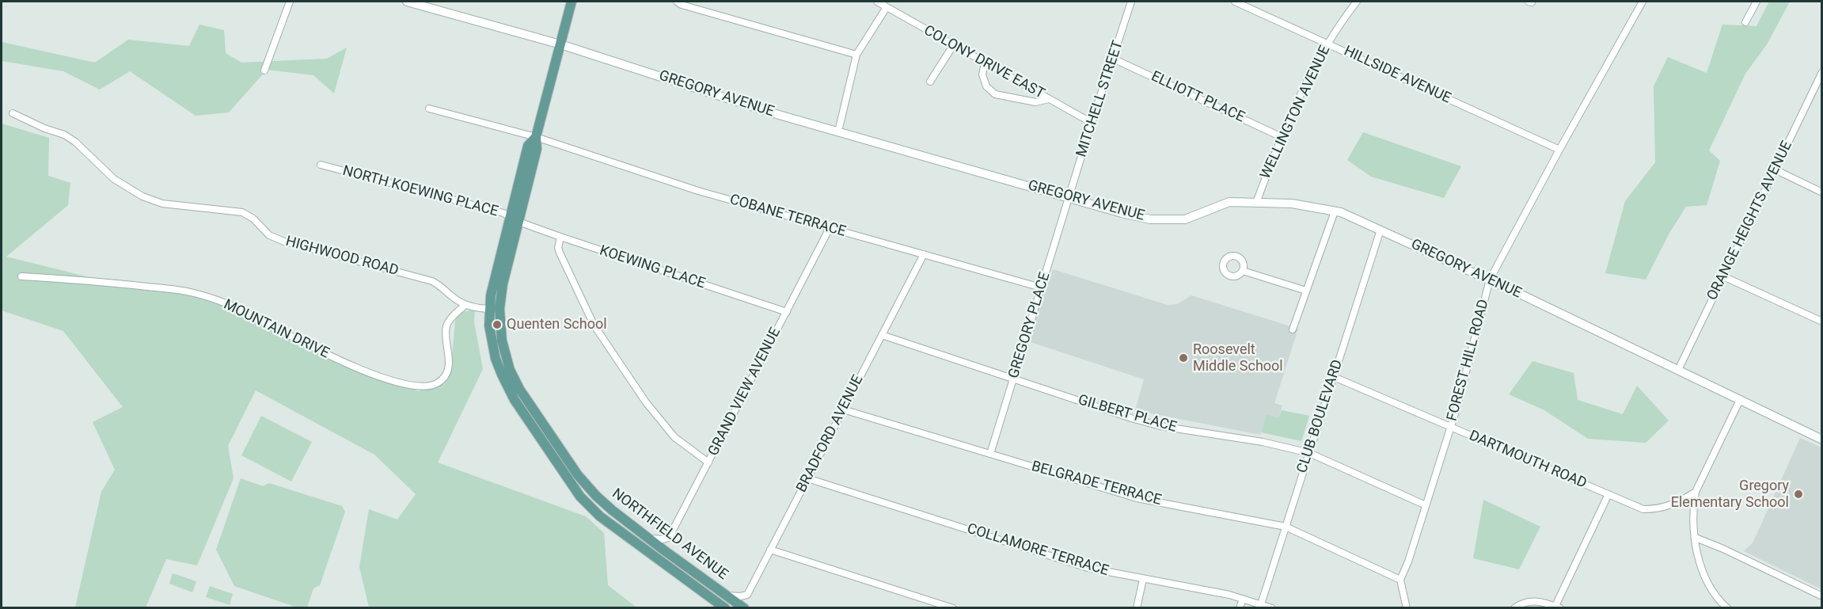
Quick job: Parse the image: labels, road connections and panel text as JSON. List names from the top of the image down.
{
  "streets": {
    "main road": ["GREGORY AVENUE", "NORTHFIELD AVENUE"],
    "street": [
      "COLONY DRIVE EAST",
      "HILLSIDE AVENUE",
      "ELLIOTT PLACE",
      "MITCHELL STREET",
      "WELLINGTON AVENUE",
      "NORTH KOEWING PLACE",
      "COBANE TERRACE",
      "ORANGE HEIGHTS AVENUE",
      "HIGHWOOD ROAD",
      "KOEWING PLACE",
      "GREGORY PLACE",
      "MOUNTAIN DRIVE",
      "FOREST HILL ROAD",
      "GRAND VIEW AVENUE",
      "GILBERT PLACE",
      "CLUB BOULEVARD",
      "BRADFORD AVENUE",
      "DARTMOUTH ROAD",
      "BELGRADE TERRACE",
      "COLLAMORE TERRACE"
    ]
  },
  "crossings": [
    ["COLONY DRIVE EAST", "MITCHELL STREET"],
    ["HILLSIDE AVENUE", "WELLINGTON AVENUE"],
    ["HILLSIDE AVENUE", "FOREST HILL ROAD"],
    ["GREGORY AVENUE", "MITCHELL STREET"],
    ["GREGORY AVENUE", "WELLINGTON AVENUE"],
    ["GREGORY AVENUE", "ORANGE HEIGHTS AVENUE"],
    ["GREGORY AVENUE", "GREGORY PLACE"],
    ["GREGORY AVENUE", "FOREST HILL ROAD"],
    ["GREGORY AVENUE", "CLUB BOULEVARD"],
    ["GREGORY AVENUE", "NORTHFIELD AVENUE"],
    ["ELLIOTT PLACE", "MITCHELL STREET"],
    ["ELLIOTT PLACE", "WELLINGTON AVENUE"],
    ["MITCHELL STREET", "GREGORY PLACE"],
    ["NORTH KOEWING PLACE", "KOEWING PLACE"],
    ["NORTH KOEWING PLACE", "NORTHFIELD AVENUE"],
    ["COBANE TERRACE", "GREGORY PLACE"],
    ["COBANE TERRACE", "GRAND VIEW AVENUE"],
    ["COBANE TERRACE", "BRADFORD AVENUE"],
    ["COBANE TERRACE", "NORTHFIELD AVENUE"],
    ["HIGHWOOD ROAD", "MOUNTAIN DRIVE"],
    ["HIGHWOOD ROAD", "NORTHFIELD AVENUE"],
    ["KOEWING PLACE", "GRAND VIEW AVENUE"],
    ["KOEWING PLACE", "NORTHFIELD AVENUE"],
    ["GREGORY PLACE", "GILBERT PLACE"],
    ["GREGORY PLACE", "BELGRADE TERRACE"],
    ["FOREST HILL ROAD", "GILBERT PLACE"],
    ["FOREST HILL ROAD", "DARTMOUTH ROAD"],
    ["FOREST HILL ROAD", "BELGRADE TERRACE"],
    ["GRAND VIEW AVENUE", "NORTHFIELD AVENUE"],
    ["GILBERT PLACE", "CLUB BOULEVARD"],
    ["GILBERT PLACE", "BRADFORD AVENUE"],
    ["CLUB BOULEVARD", "DARTMOUTH ROAD"],
    ["CLUB BOULEVARD", "BELGRADE TERRACE"],
    ["CLUB BOULEVARD", "COLLAMORE TERRACE"],
    ["BRADFORD AVENUE", "BELGRADE TERRACE"],
    ["BRADFORD AVENUE", "NORTHFIELD AVENUE"],
    ["BRADFORD AVENUE", "COLLAMORE TERRACE"]
  ],
  "places": ["Quenten School", "Roosevelt Middle School", "Gregory Elementary School"]
}
